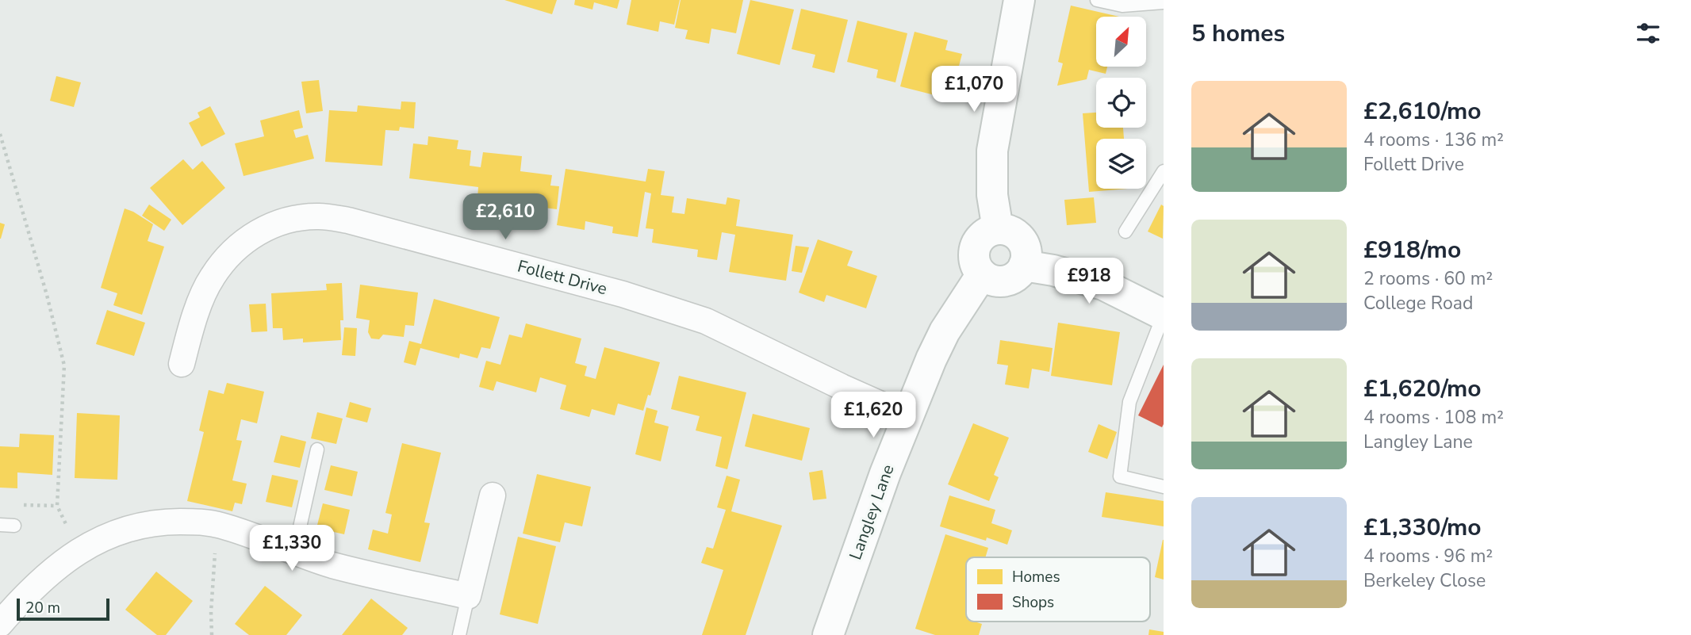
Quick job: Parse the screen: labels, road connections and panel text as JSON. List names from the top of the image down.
{
  "streets": {
    "street": ["Follett Drive", "Langley Lane"]
  },
  "crossings": [
    ["Follett Drive", "Langley Lane"]
  ],
  "legend": ["Homes", "Shops"],
  "scale_bar": "20 m",
  "north": "top right",
  "page": {
    "heading": "5 homes",
    "price": [
      "£1,070",
      "£2,610",
      "£918",
      "£1,620",
      "£1,330"
    ],
    "list": [
      {
        "name": "£2,610/mo",
        "note": "4 rooms · 136 m² · Follett Drive"
      },
      {
        "name": "£918/mo",
        "note": "2 rooms · 60 m² · College Road"
      },
      {
        "name": "£1,620/mo",
        "note": "4 rooms · 108 m² · Langley Lane"
      },
      {
        "name": "£1,330/mo",
        "note": "4 rooms · 96 m² · Berkeley Close"
      }
    ],
    "scale": "20 m"
  }
}
